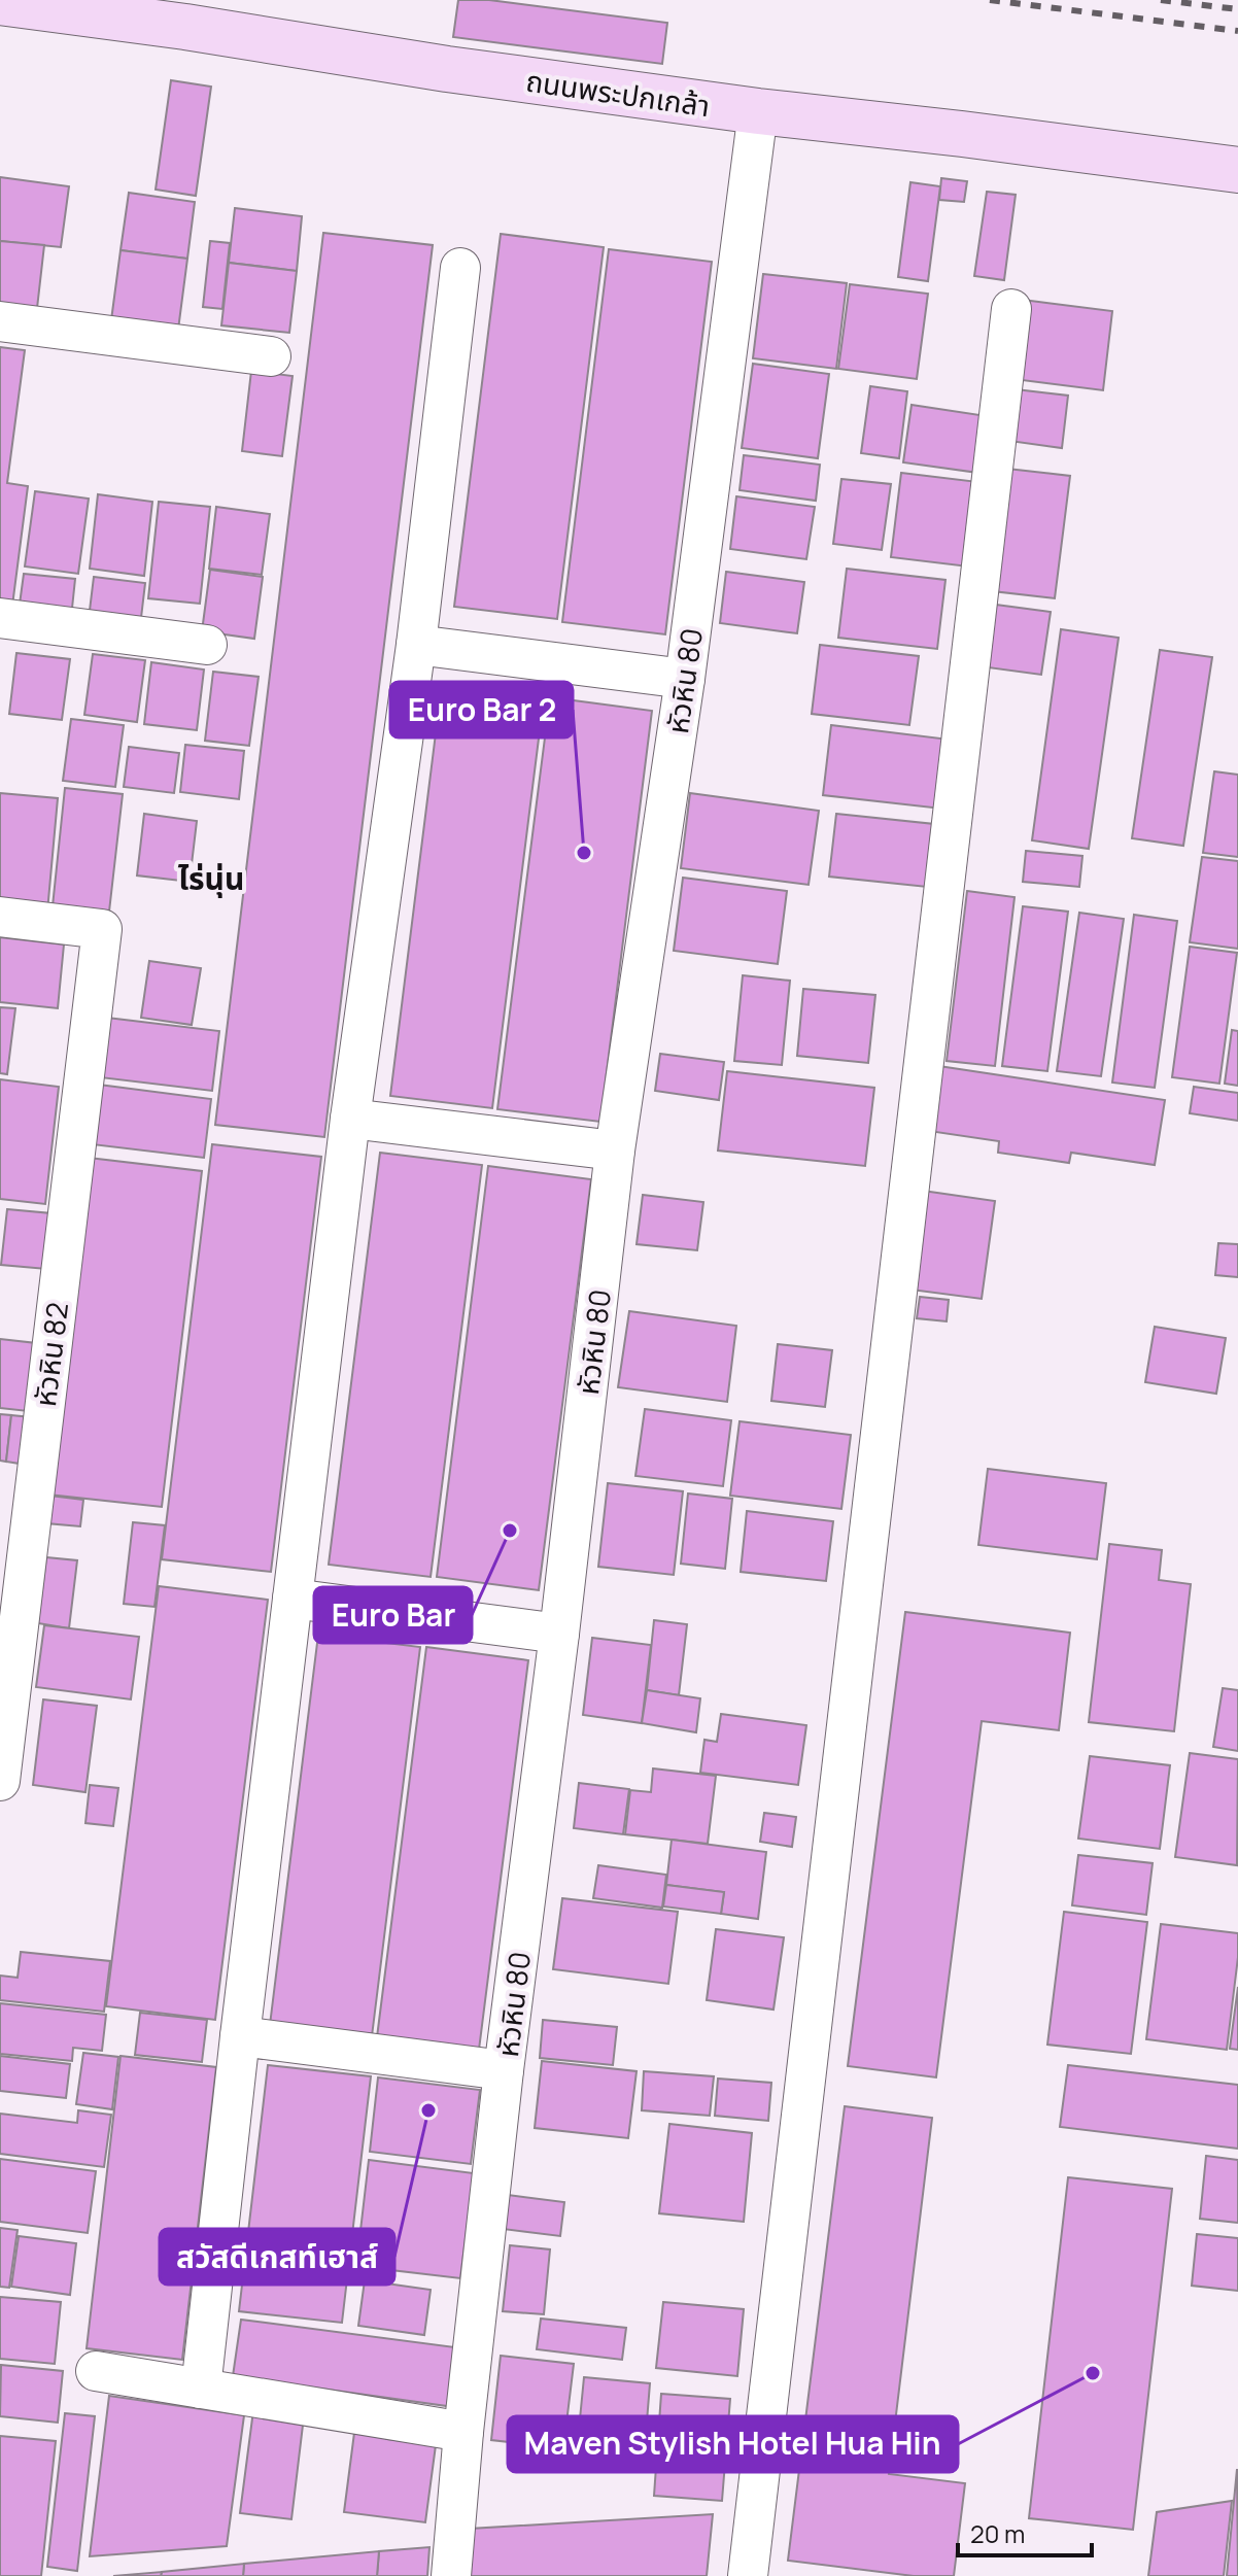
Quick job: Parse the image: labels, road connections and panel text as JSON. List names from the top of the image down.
{
  "streets": {
    "street": ["ถนนพระปกเกล้า", "หัวหิน 80", "หัวหิน 82"]
  },
  "crossings": [
    ["ถนนพระปกเกล้า", "หัวหิน 80"]
  ],
  "districts": ["ไร่นุ่น"],
  "places": [
    "Euro Bar 2",
    "Euro Bar",
    "สวัสดีเกสท์เฮาส์",
    "Maven Stylish Hotel Hua Hin"
  ],
  "scale_bar": "20 m"
}
